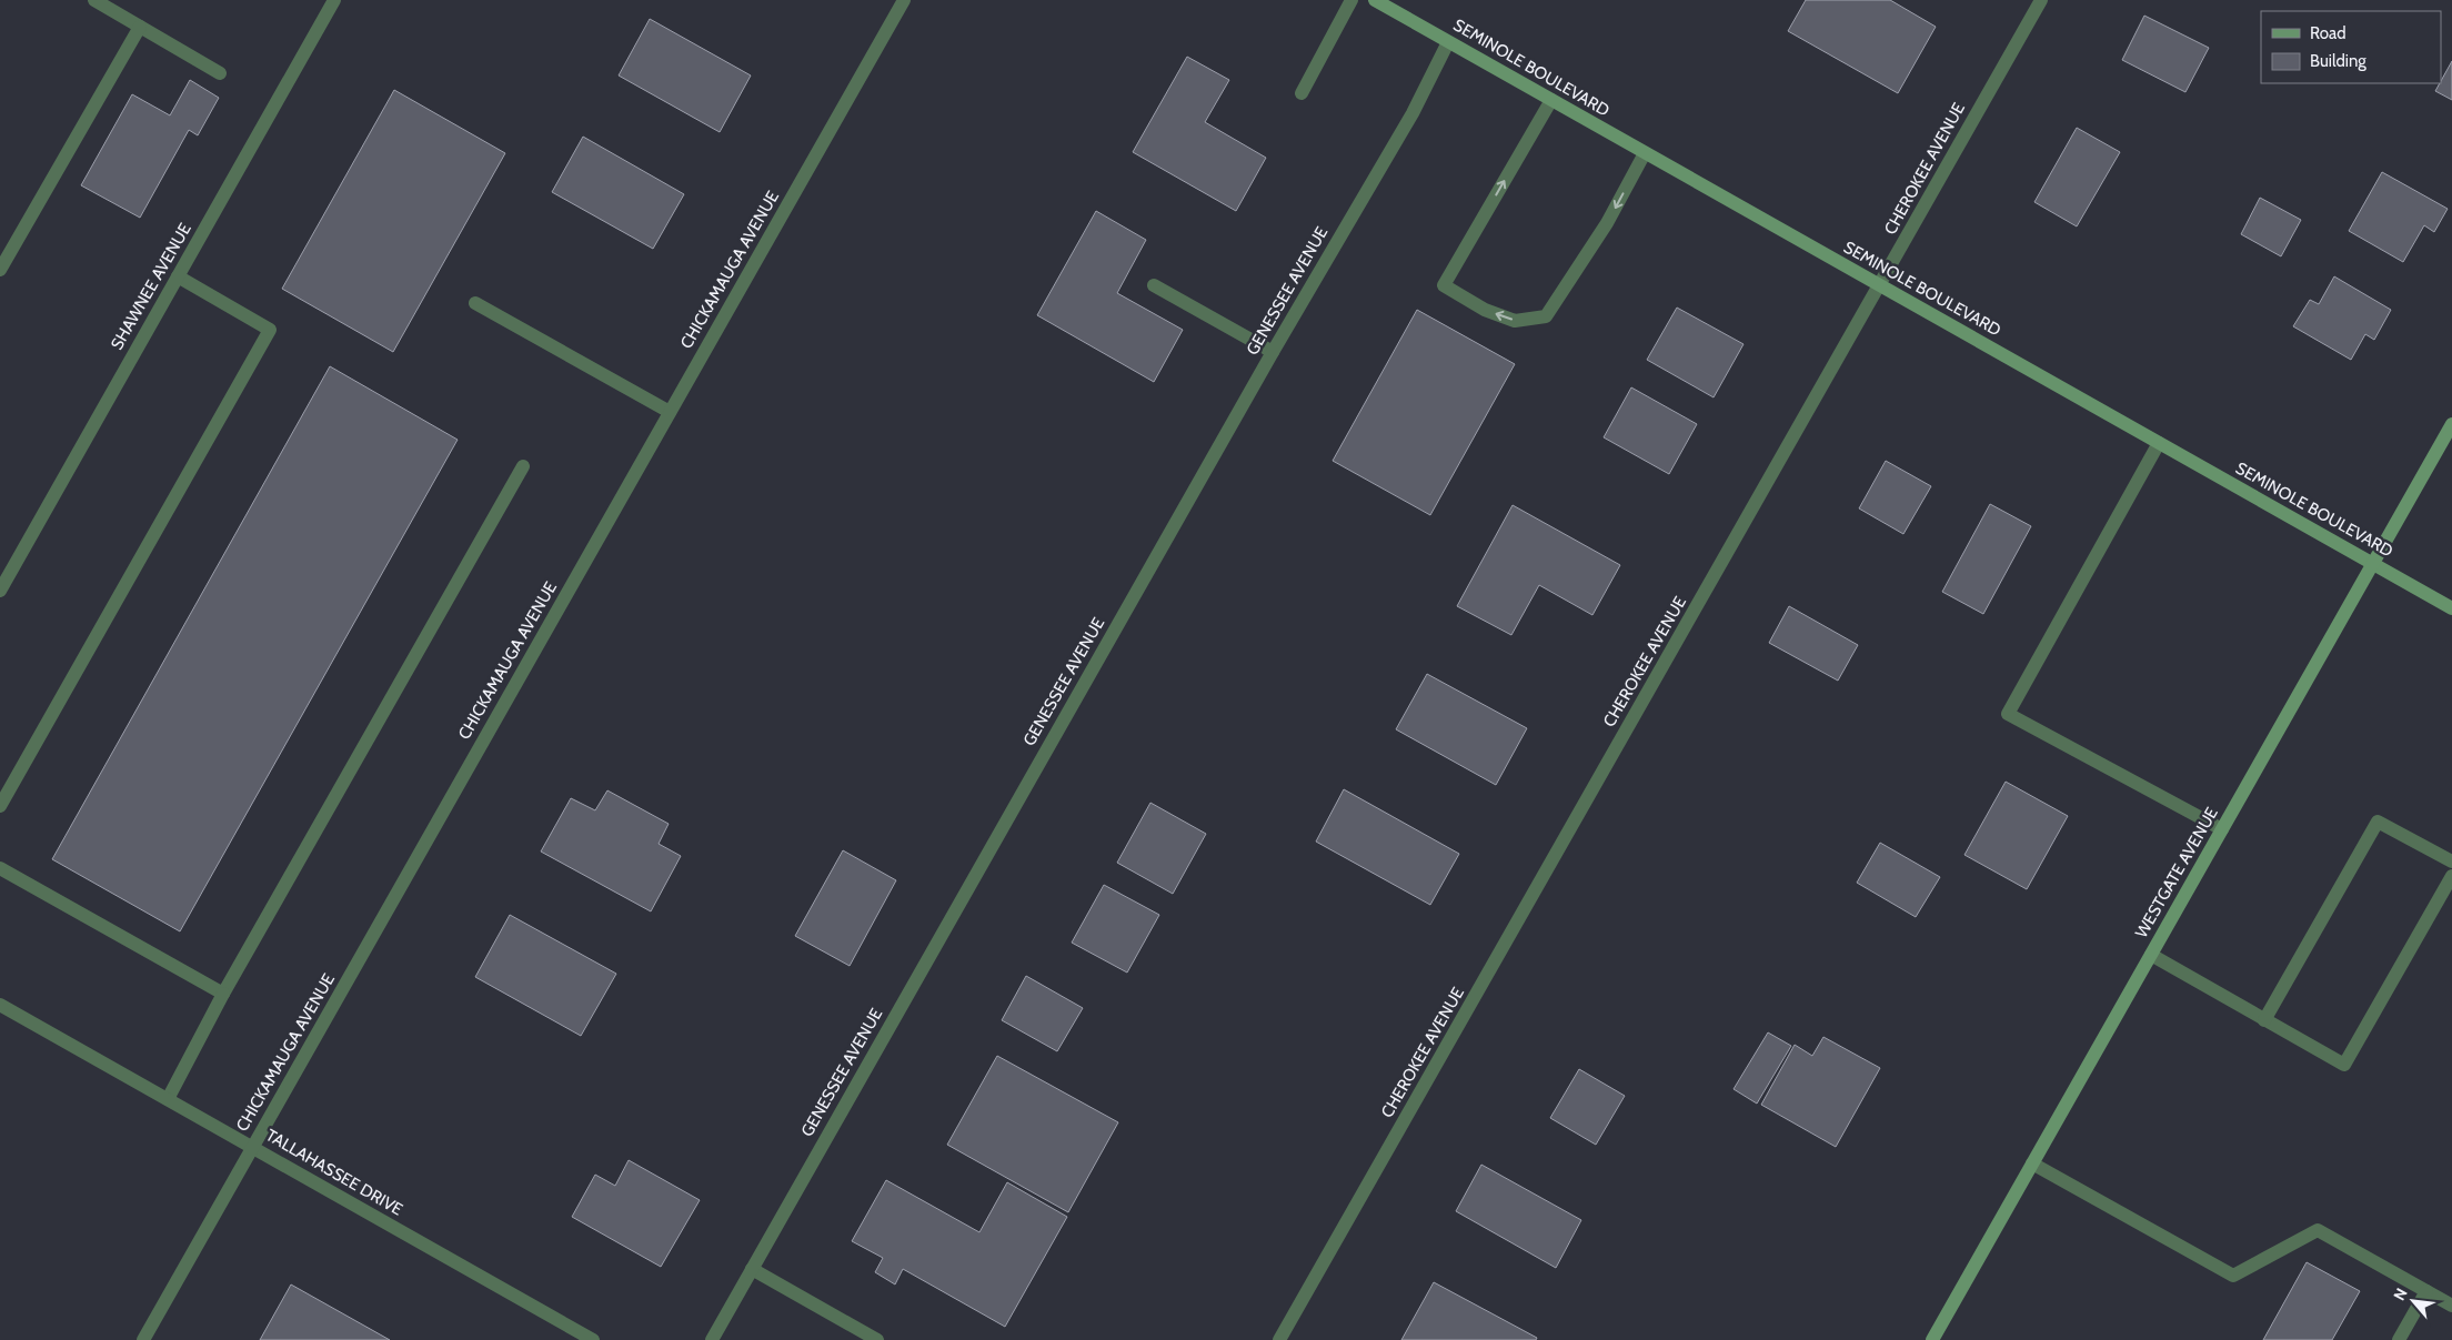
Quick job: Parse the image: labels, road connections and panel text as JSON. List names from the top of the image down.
{
  "streets": {
    "street": [
      "SEMINOLE BOULEVARD",
      "CHEROKEE AVENUE",
      "CHICKAMAUGA AVENUE",
      "SHAWNEE AVENUE",
      "GENESSEE AVENUE",
      "WESTGATE AVENUE",
      "TALLAHASSEE DRIVE"
    ]
  },
  "crossings": [
    ["SEMINOLE BOULEVARD", "CHEROKEE AVENUE"],
    ["SEMINOLE BOULEVARD", "GENESSEE AVENUE"],
    ["SEMINOLE BOULEVARD", "WESTGATE AVENUE"],
    ["CHICKAMAUGA AVENUE", "TALLAHASSEE DRIVE"]
  ],
  "legend": ["Road", "Building"],
  "north": "top left"
}
